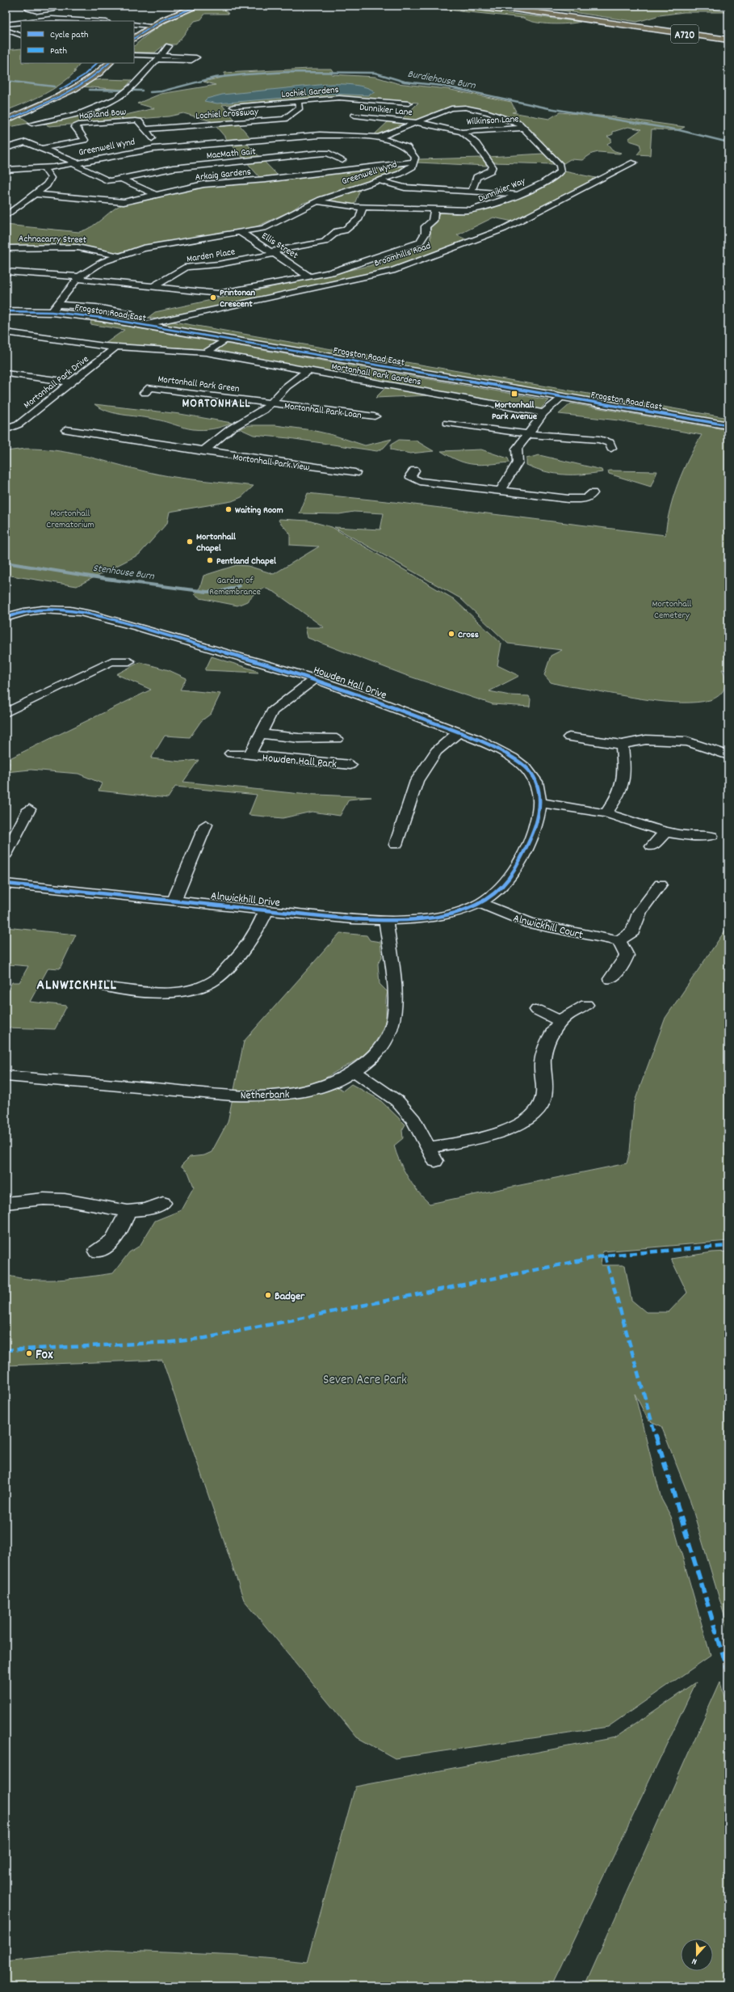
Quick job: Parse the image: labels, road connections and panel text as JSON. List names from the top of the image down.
{
  "streets": {
    "main road": ["A720", "Frogston Road East"],
    "street": [
      "Lochiel Gardens",
      "Dunnikier Lane",
      "Hapland Bow",
      "Lochiel Crossway",
      "Wilkinson Lane",
      "Greenwell Wynd",
      "MacMath Gait",
      "Arkaig Gardens",
      "Dunnikier Way",
      "Achnacarry Street",
      "Ellis Street",
      "Broomhills Road",
      "Marden Place",
      "Mortonhall Park Gardens",
      "Mortonhall Park Drive",
      "Mortonhall Park Green",
      "Mortonhall Park Loan",
      "Mortonhall Park View",
      "Howden Hall Drive",
      "Howden Hall Park",
      "Alnwickhill Drive",
      "Alnwickhill Court",
      "Netherbank"
    ]
  },
  "crossings": [
    ["Lochiel Gardens", "Dunnikier Lane"],
    ["Lochiel Gardens", "Lochiel Crossway"],
    ["Dunnikier Lane", "Wilkinson Lane"],
    ["Dunnikier Lane", "Dunnikier Way"],
    ["Hapland Bow", "Lochiel Crossway"],
    ["Hapland Bow", "Greenwell Wynd"],
    ["Hapland Bow", "MacMath Gait"],
    ["Wilkinson Lane", "Dunnikier Way"],
    ["Greenwell Wynd", "MacMath Gait"],
    ["Greenwell Wynd", "Arkaig Gardens"],
    ["Greenwell Wynd", "Dunnikier Way"],
    ["Greenwell Wynd", "Achnacarry Street"],
    ["Greenwell Wynd", "Ellis Street"],
    ["Greenwell Wynd", "Frogston Road East"],
    ["Dunnikier Way", "Marden Place"],
    ["Ellis Street", "Marden Place"],
    ["Broomhills Road", "Frogston Road East"],
    ["Mortonhall Park Gardens", "Mortonhall Park Drive"],
    ["Mortonhall Park Green", "Mortonhall Park Loan"],
    ["Howden Hall Drive", "Howden Hall Park"],
    ["Alnwickhill Drive", "Alnwickhill Court"],
    ["Alnwickhill Drive", "Netherbank"]
  ],
  "districts": ["MORTONHALL", "ALNWICKHILL"],
  "water": ["Burdiehouse Burn", "Stenhouse Burn"],
  "parks": [
    "Mortonhall Crematorium",
    "Garden of Remembrance",
    "Mortonhall Cemetery",
    "Seven Acre Park"
  ],
  "places": {
    "other": [
      "Printonan Crescent",
      "Waiting Room",
      "Mortonhall Chapel",
      "Pentland Chapel",
      "Cross",
      "Badger",
      "Fox"
    ],
    "transit": ["Mortonhall Park Avenue"]
  },
  "legend": ["Cycle path", "Path"],
  "north": "bottom"
}
